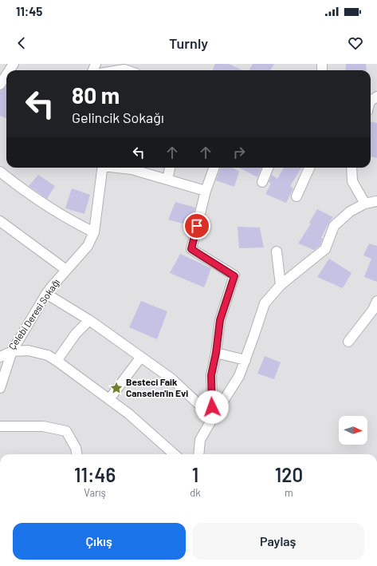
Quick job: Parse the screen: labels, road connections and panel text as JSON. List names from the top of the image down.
{
  "streets": {
    "street": ["Çelebi Deresi Sokağı"]
  },
  "places": {
    "place": ["Besteci Faik Canselen'in Evi"]
  },
  "north": "right",
  "page": {
    "status": "11:45",
    "header": "Turnly",
    "turn": ["80 m", "Gelincik Sokağı"],
    "eta": [
      "11:46",
      "Varış",
      "1",
      "dk",
      "120",
      "m"
    ],
    "buttons": ["Çıkış", "Paylaş"]
  }
}
